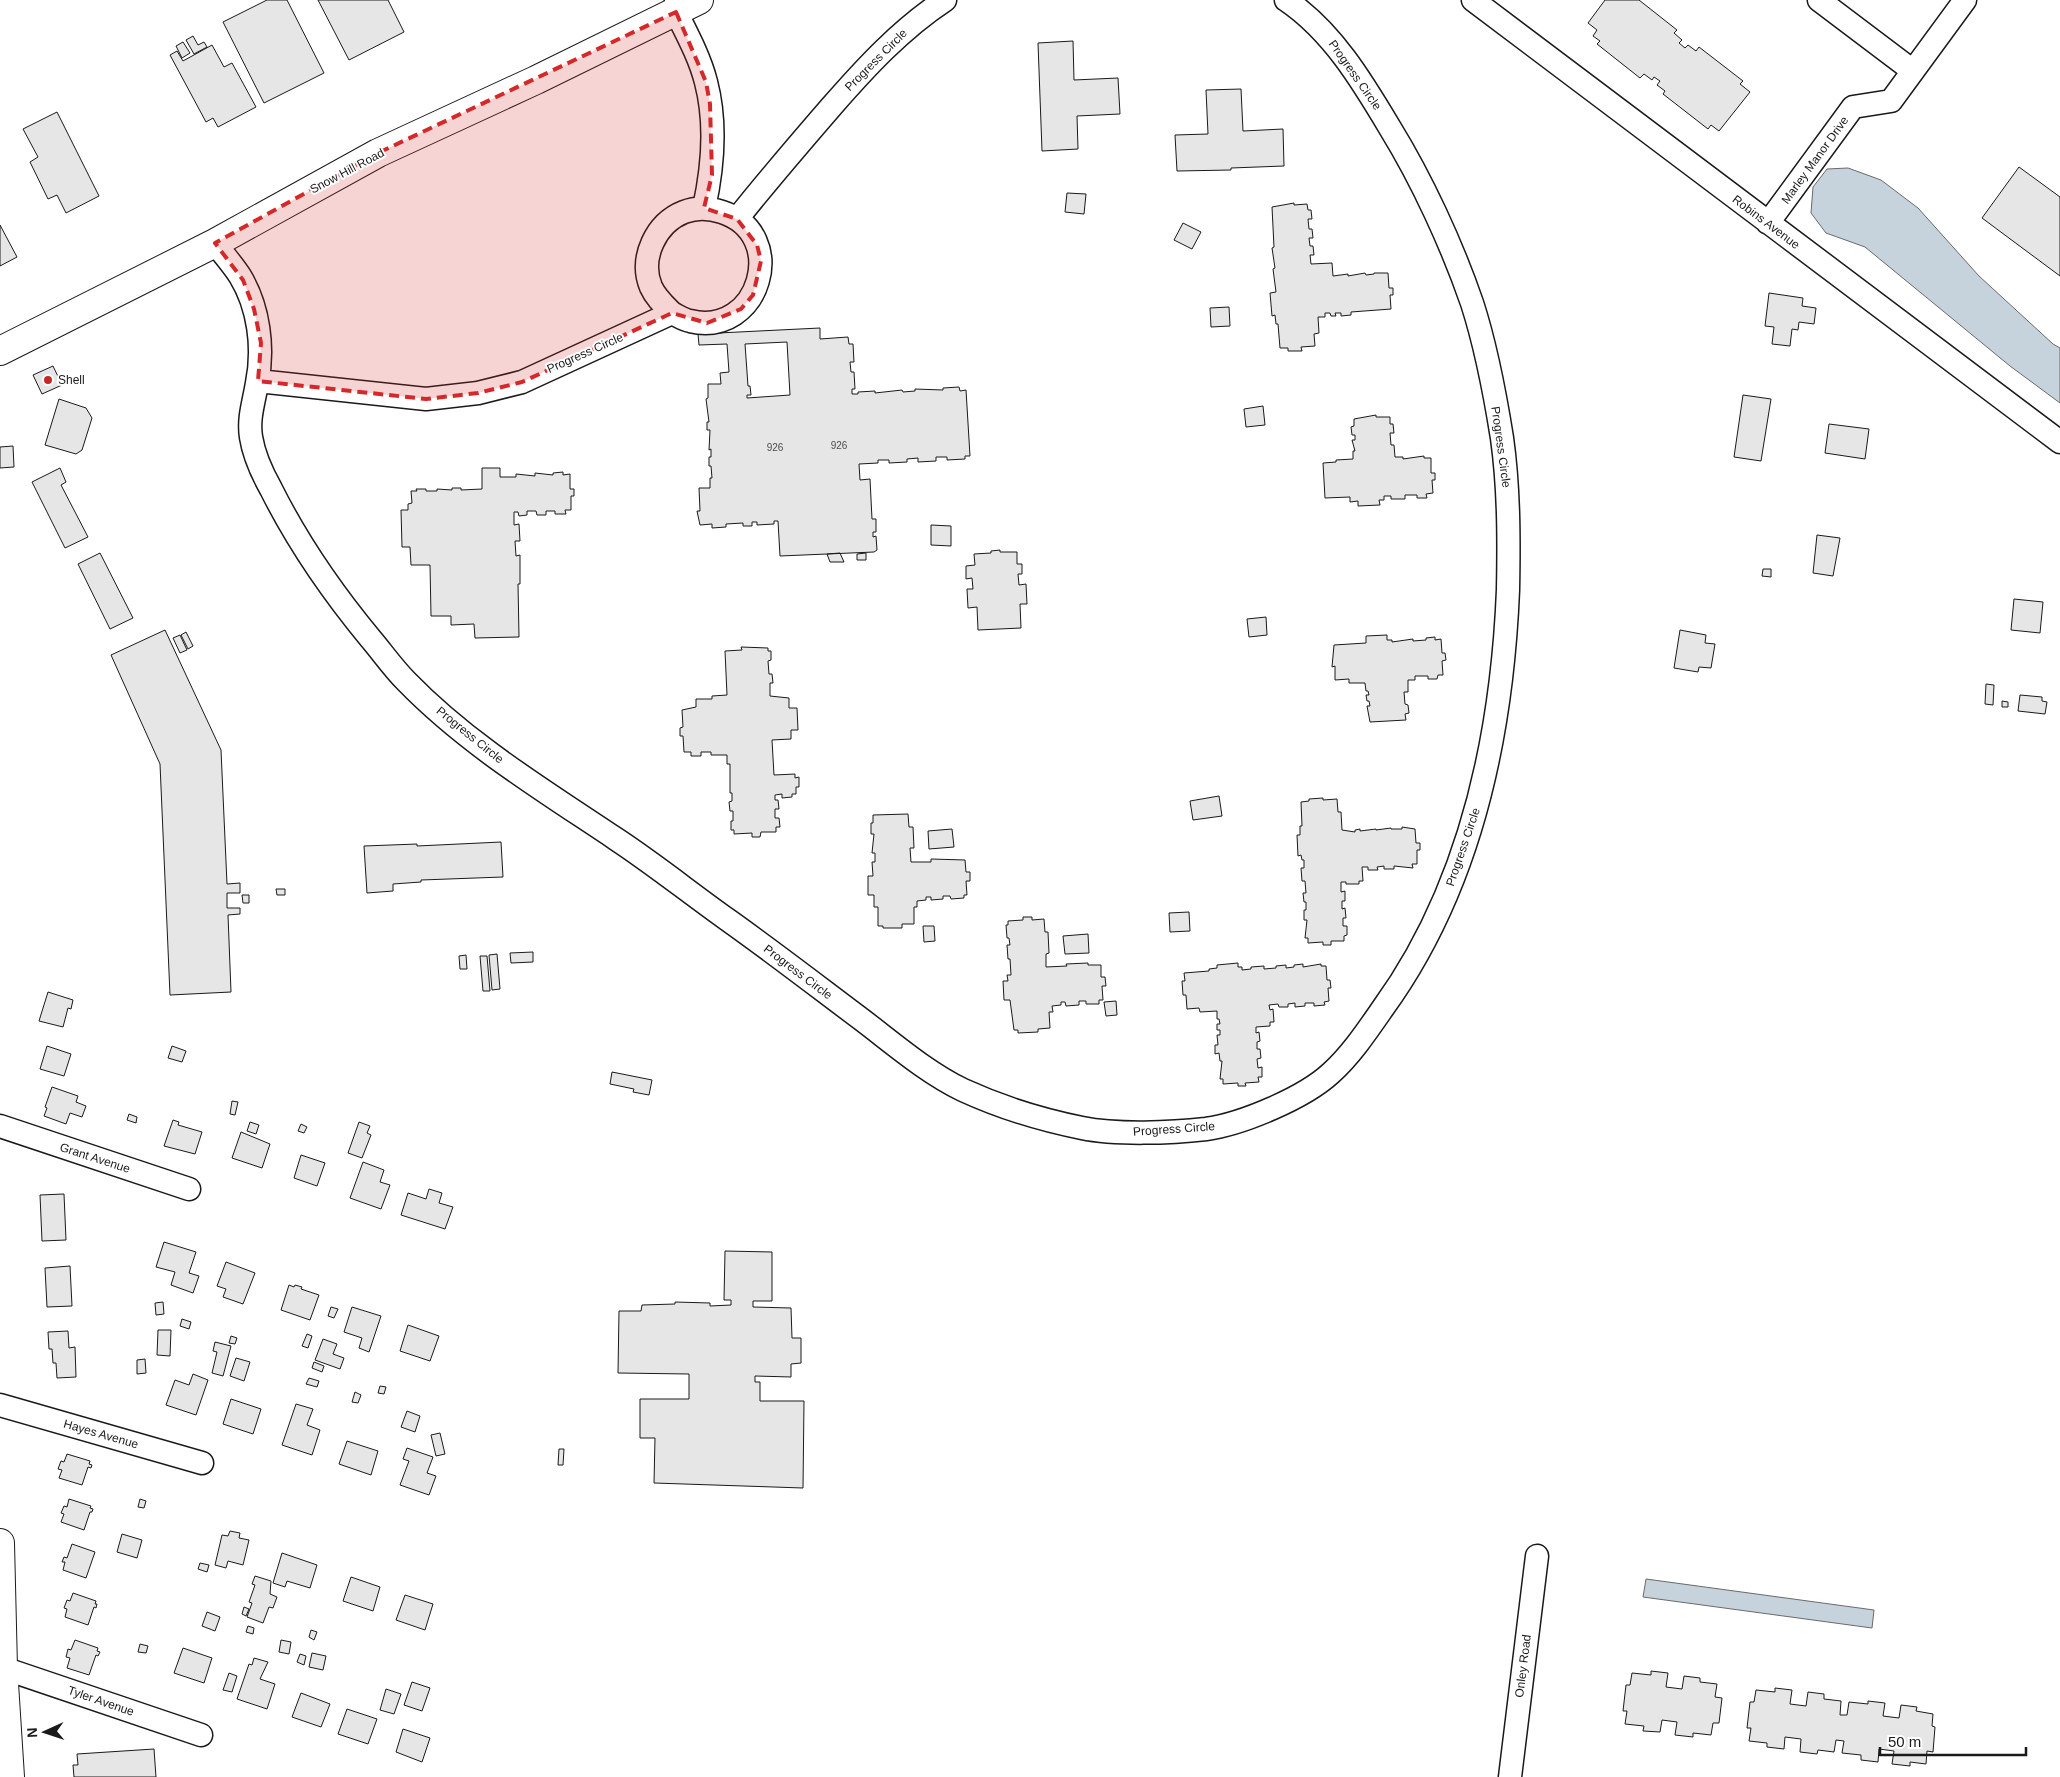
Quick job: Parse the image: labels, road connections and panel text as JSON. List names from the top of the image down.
{
  "streets": {
    "main road": ["Snow Hill Road"],
    "street": [
      "Progress Circle",
      "Marley Manor Drive",
      "Robins Avenue",
      "Grant Avenue",
      "Hayes Avenue",
      "Onley Road",
      "Tyler Avenue"
    ]
  },
  "crossings": [
    ["Progress Circle", "Snow Hill Road"],
    ["Marley Manor Drive", "Robins Avenue"]
  ],
  "places": ["Shell"],
  "house_numbers": ["926", "926"],
  "scale_bar": "50 m",
  "north": "left"
}
